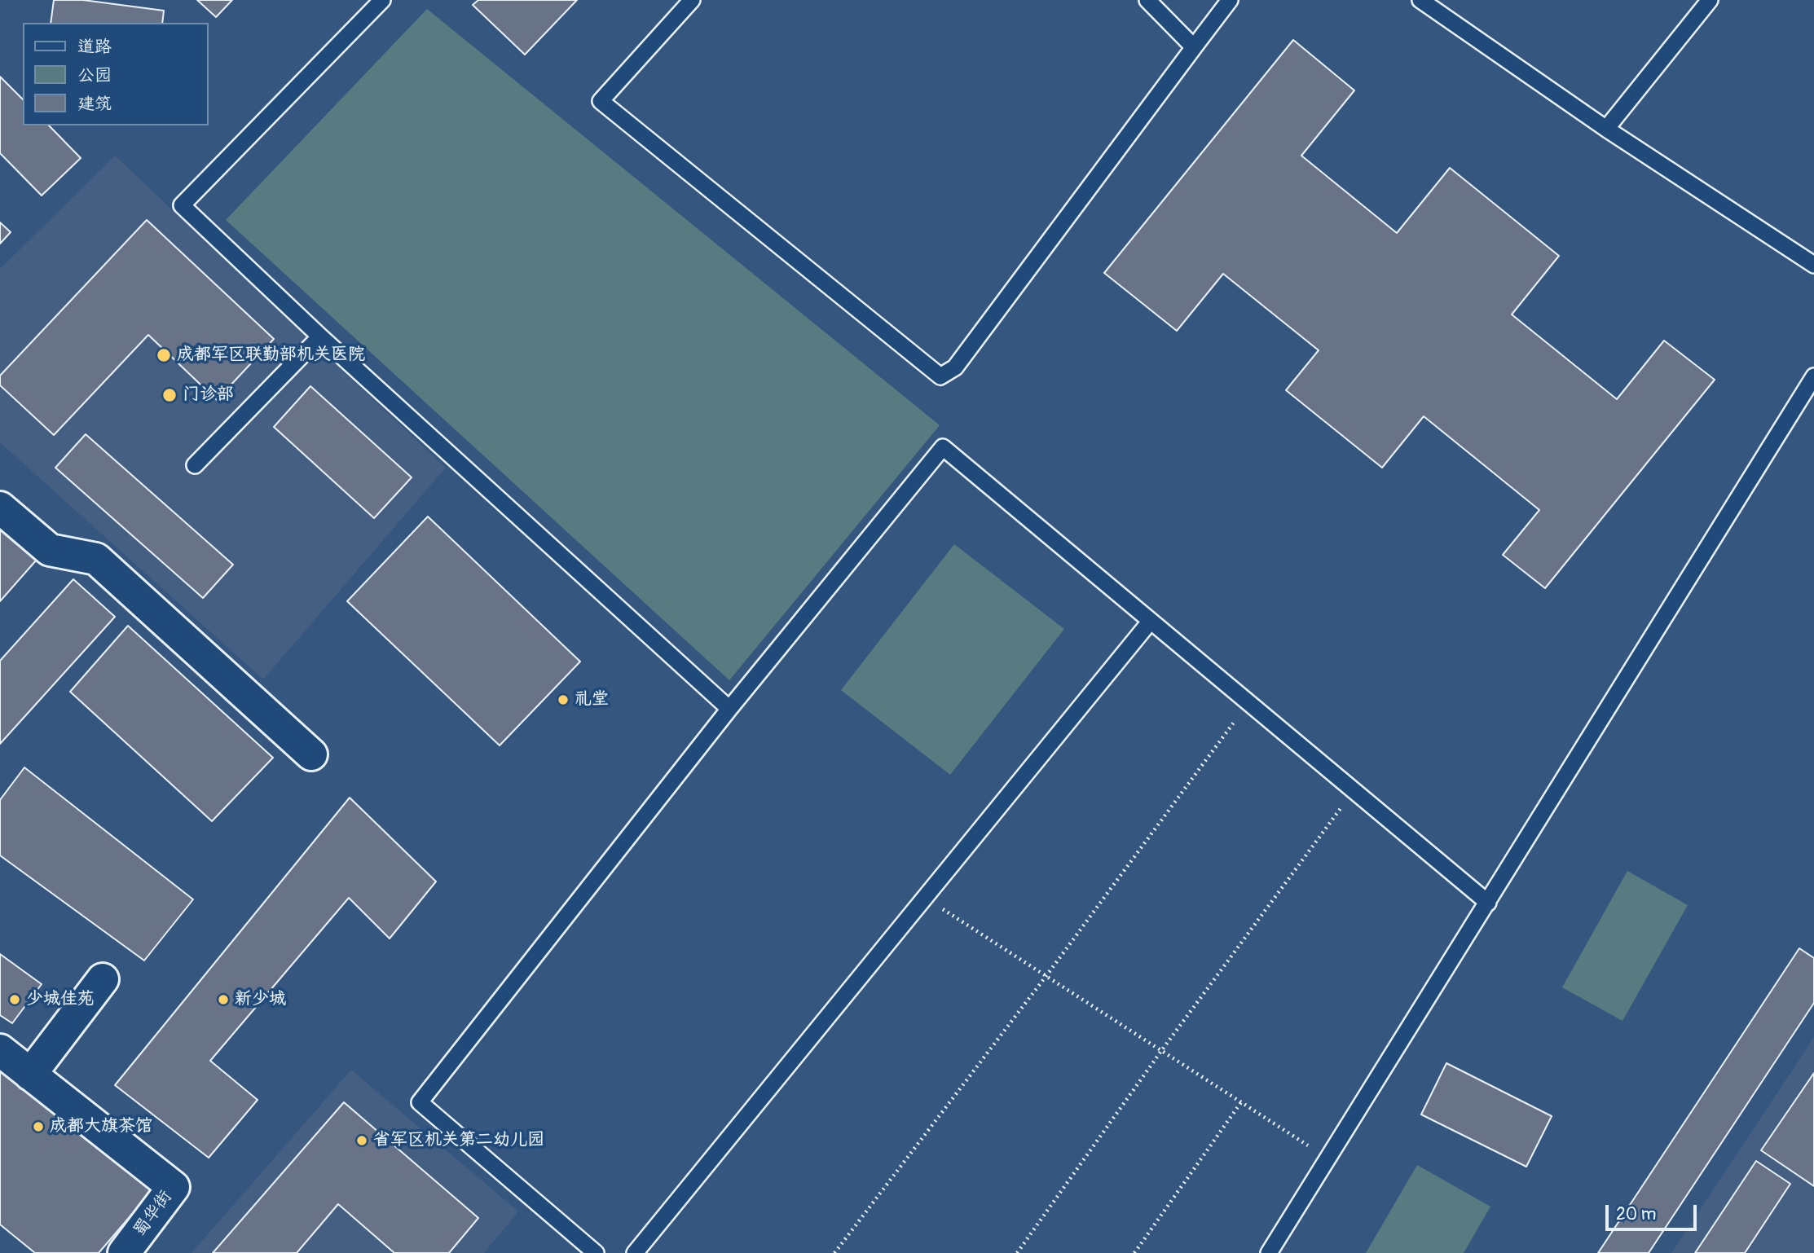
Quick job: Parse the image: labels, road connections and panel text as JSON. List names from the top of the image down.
{
  "streets": {
    "street": ["蜀华街"]
  },
  "places": [
    "成都军区联勤部机关医院",
    "门诊部",
    "礼堂",
    "少城佳苑",
    "新少城",
    "成都大旗茶馆",
    "省军区机关第二幼儿园"
  ],
  "legend": ["道路", "公园", "建筑"],
  "scale_bar": "20 m"
}
